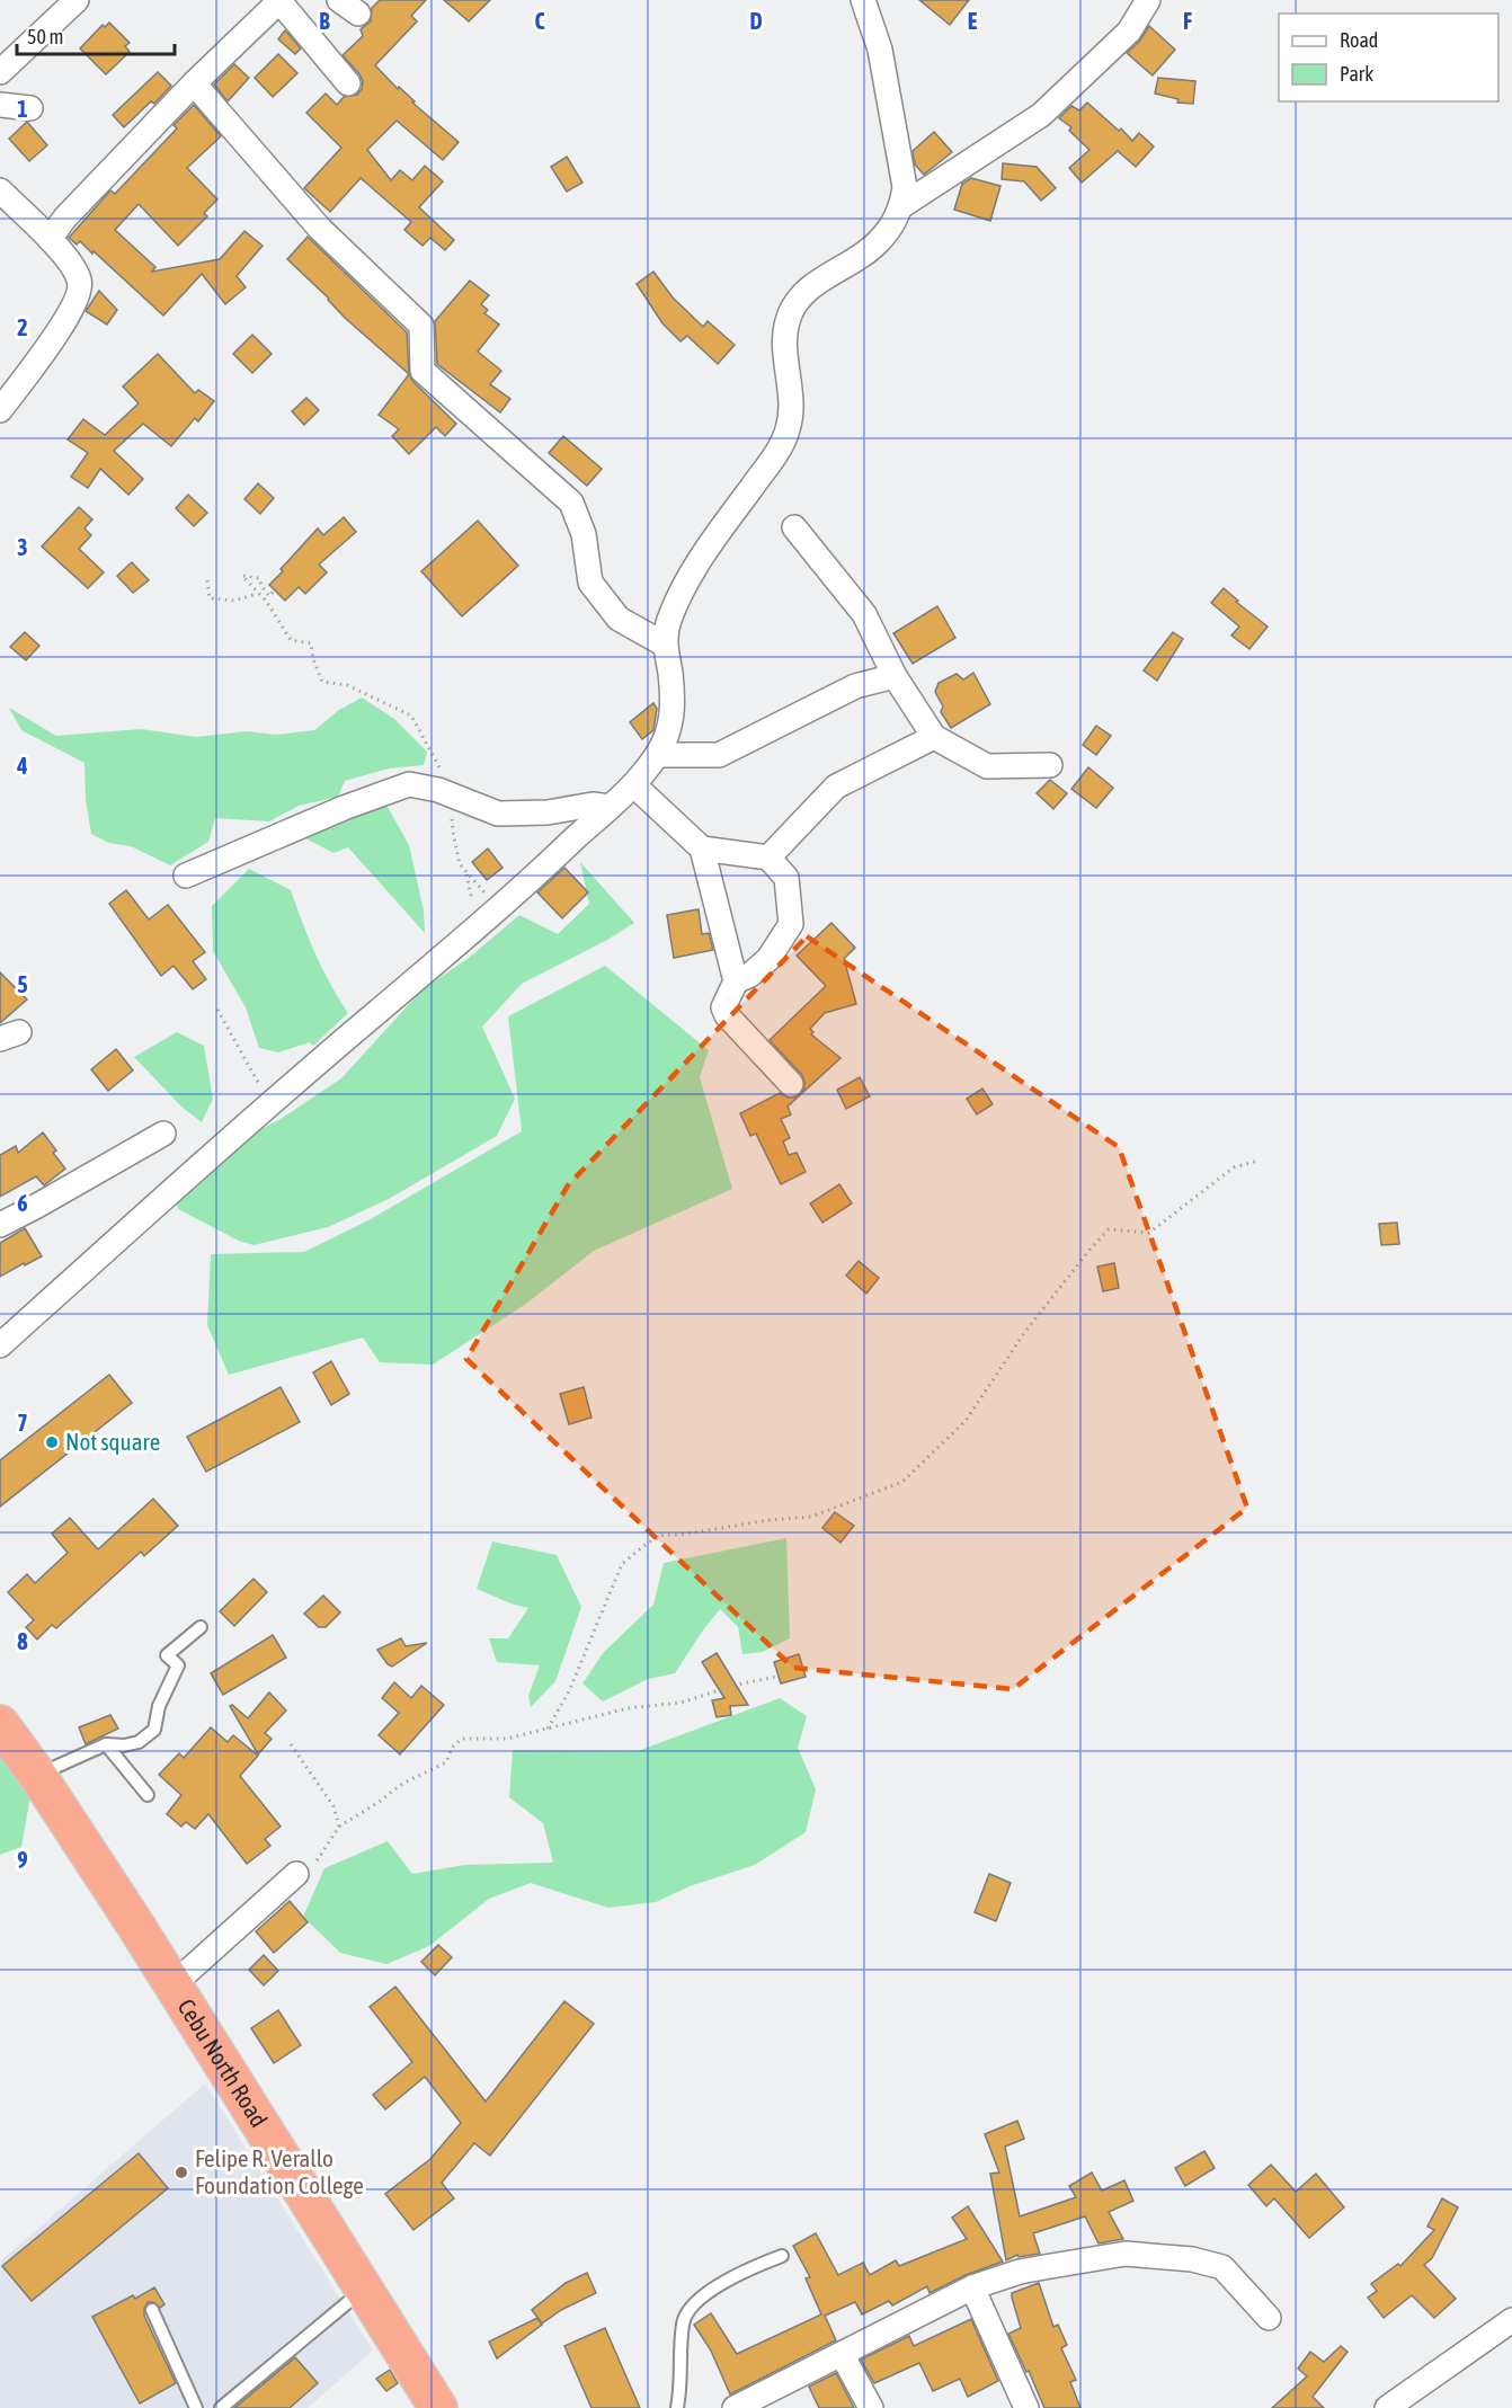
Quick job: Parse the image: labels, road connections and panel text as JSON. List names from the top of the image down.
{
  "streets": {
    "highway": ["Cebu North Road"]
  },
  "places": ["Not square", "Felipe R. Verallo Foundation College"],
  "legend": ["Road", "Park"],
  "scale_bar": "50 m",
  "grid": {
    "columns": [
      "B",
      "C",
      "D",
      "E",
      "F"
    ],
    "rows": [
      "1",
      "2",
      "3",
      "4",
      "5",
      "6",
      "7",
      "8",
      "9"
    ]
  }
}
